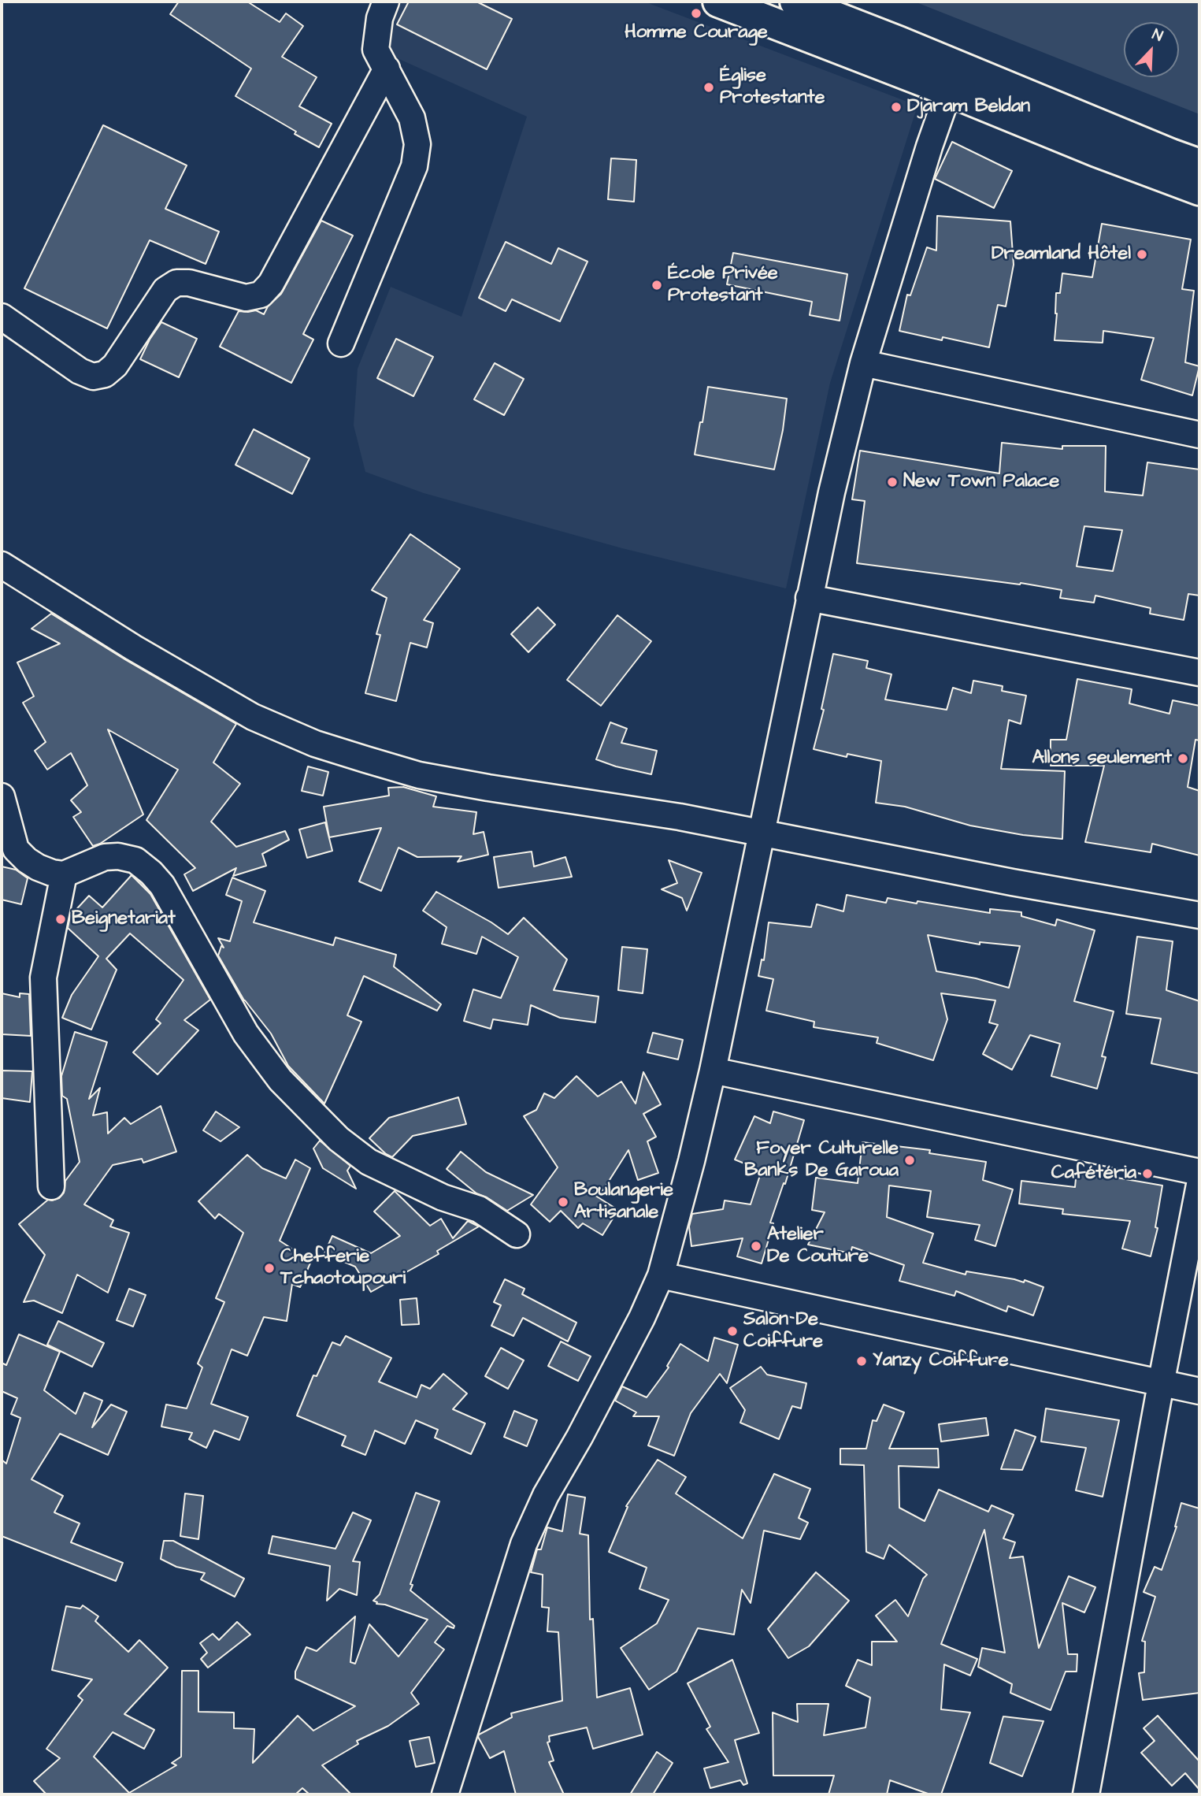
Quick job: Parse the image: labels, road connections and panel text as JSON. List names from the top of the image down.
{
  "places": [
    "Homme Courage",
    "Église Protestante",
    "Djaram Beldan",
    "Dreamland Hôtel",
    "École Privée Protestant",
    "New Town Palace",
    "Allons seulement",
    "Beignetariat",
    "Foyer Culturelle Banks De Garoua",
    "Cafétéria",
    "Boulangerie Artisanale",
    "Atelier De Couture",
    "Chefferie Tchaotoupouri",
    "Salon De Coiffure",
    "Yanzy Coiffure"
  ],
  "north": "top right"
}
